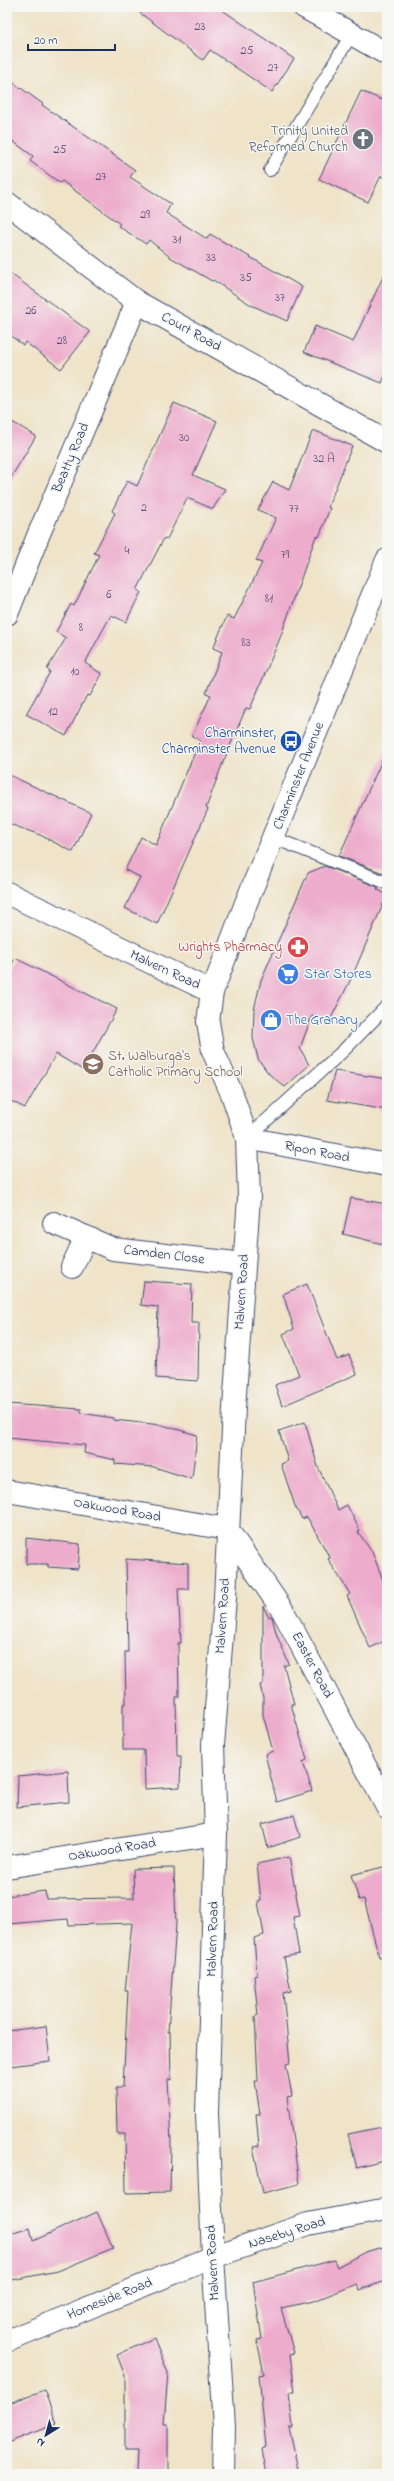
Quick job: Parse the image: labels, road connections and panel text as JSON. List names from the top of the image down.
{
  "streets": {
    "street": [
      "Court Road",
      "Beatty Road",
      "Charminster Avenue",
      "Malvern Road",
      "Ripon Road",
      "Camden Close",
      "Oakwood Road",
      "Easter Road",
      "Naseby Road",
      "Homeside Road"
    ]
  },
  "crossings": [
    ["Court Road", "Beatty Road"],
    ["Charminster Avenue", "Malvern Road"],
    ["Malvern Road", "Ripon Road"],
    ["Malvern Road", "Camden Close"],
    ["Malvern Road", "Oakwood Road"],
    ["Malvern Road", "Easter Road"],
    ["Malvern Road", "Naseby Road"],
    ["Malvern Road", "Homeside Road"],
    ["Oakwood Road", "Easter Road"],
    ["Naseby Road", "Homeside Road"]
  ],
  "places": {
    "church": ["Trinity United Reformed Church"],
    "bus stop": ["Charminster, Charminster Avenue"],
    "pharmacy": ["Wrights Pharmacy"],
    "supermarket": ["Star Stores"],
    "shop": ["The Granary"],
    "school or university": ["St. Walburga's Catholic Primary School"]
  },
  "house_numbers": [
    "23",
    "25",
    "27",
    "25",
    "27",
    "29",
    "31",
    "33",
    "35",
    "37",
    "26",
    "28",
    "30",
    "32 A",
    "2",
    "77",
    "4",
    "79",
    "6",
    "81",
    "8",
    "83",
    "10",
    "12"
  ],
  "scale_bar": "20 m",
  "north": "bottom left"
}
